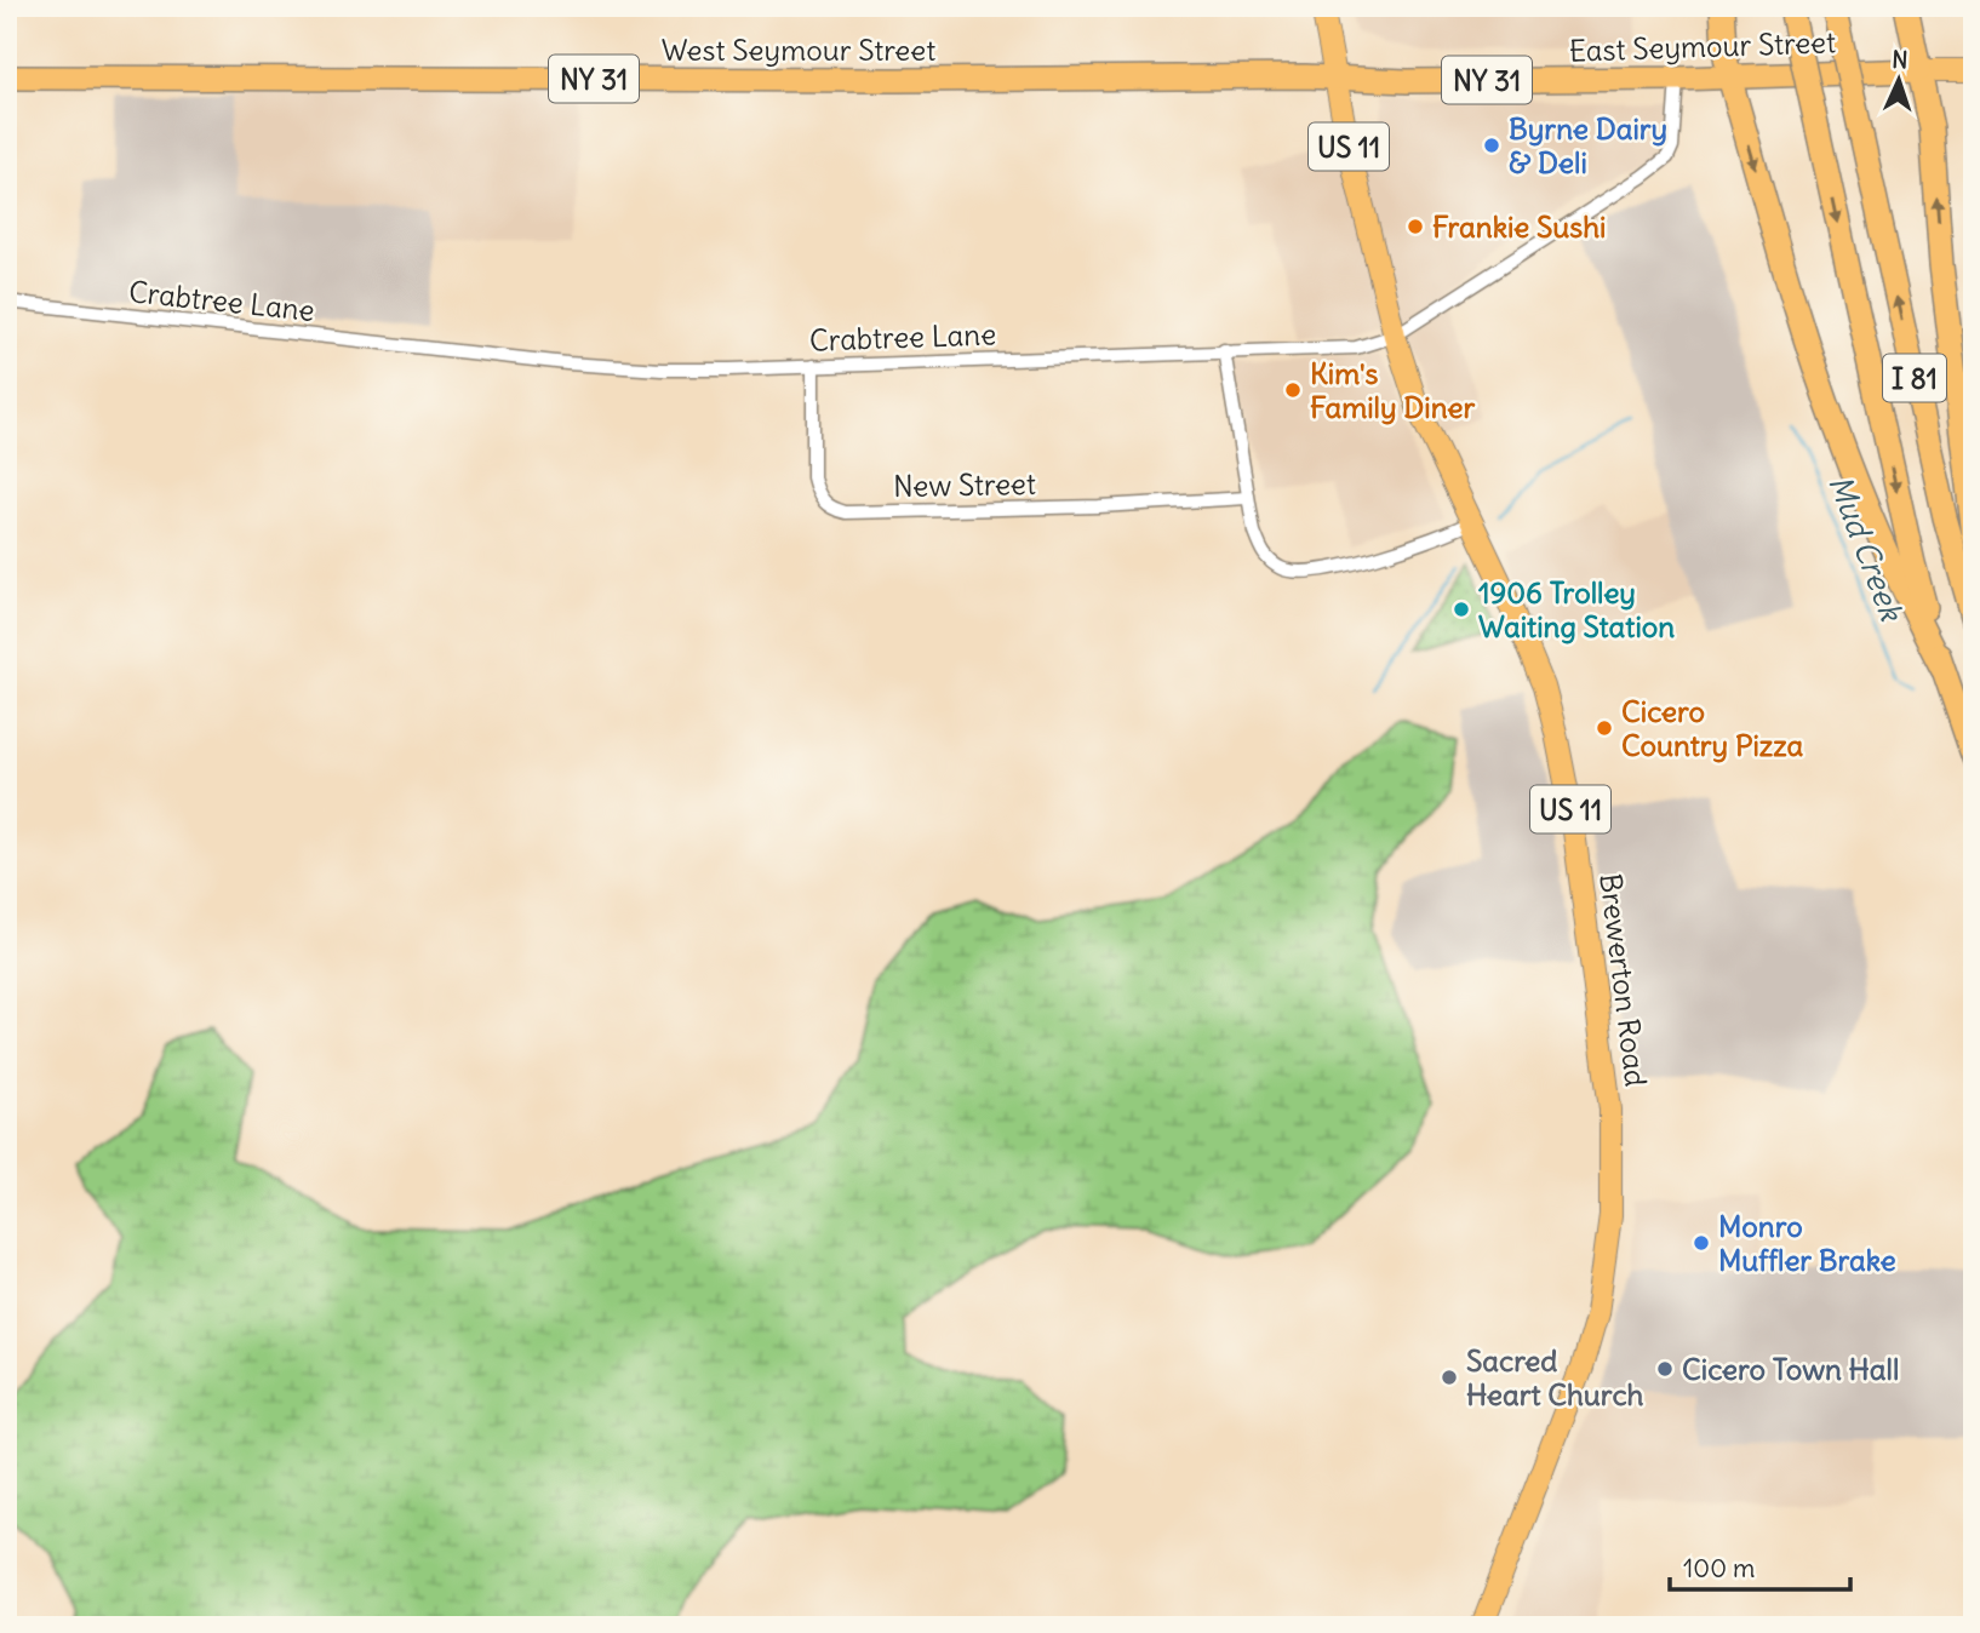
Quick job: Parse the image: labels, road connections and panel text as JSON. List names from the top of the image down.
{
  "streets": {
    "highway": [
      "East Seymour Street",
      "West Seymour Street",
      "NY 31",
      "I 81"
    ],
    "main road": ["US 11", "Brewerton Road"],
    "street": ["Crabtree Lane", "New Street"]
  },
  "crossings": [
    ["East Seymour Street", "West Seymour Street"],
    ["East Seymour Street", "NY 31"],
    ["East Seymour Street", "Crabtree Lane"],
    ["East Seymour Street", "Brewerton Road"],
    ["West Seymour Street", "Brewerton Road"],
    ["Crabtree Lane", "New Street"],
    ["Crabtree Lane", "Brewerton Road"]
  ],
  "water": ["Mud Creek"],
  "places": [
    "Byrne Dairy & Deli",
    "Frankie Sushi",
    "Kim's Family Diner",
    "1906 Trolley Waiting Station",
    "Cicero Country Pizza",
    "Monro Muffler Brake",
    "Cicero Town Hall",
    "Sacred Heart Church"
  ],
  "scale_bar": "100 m",
  "north": "top"
}
